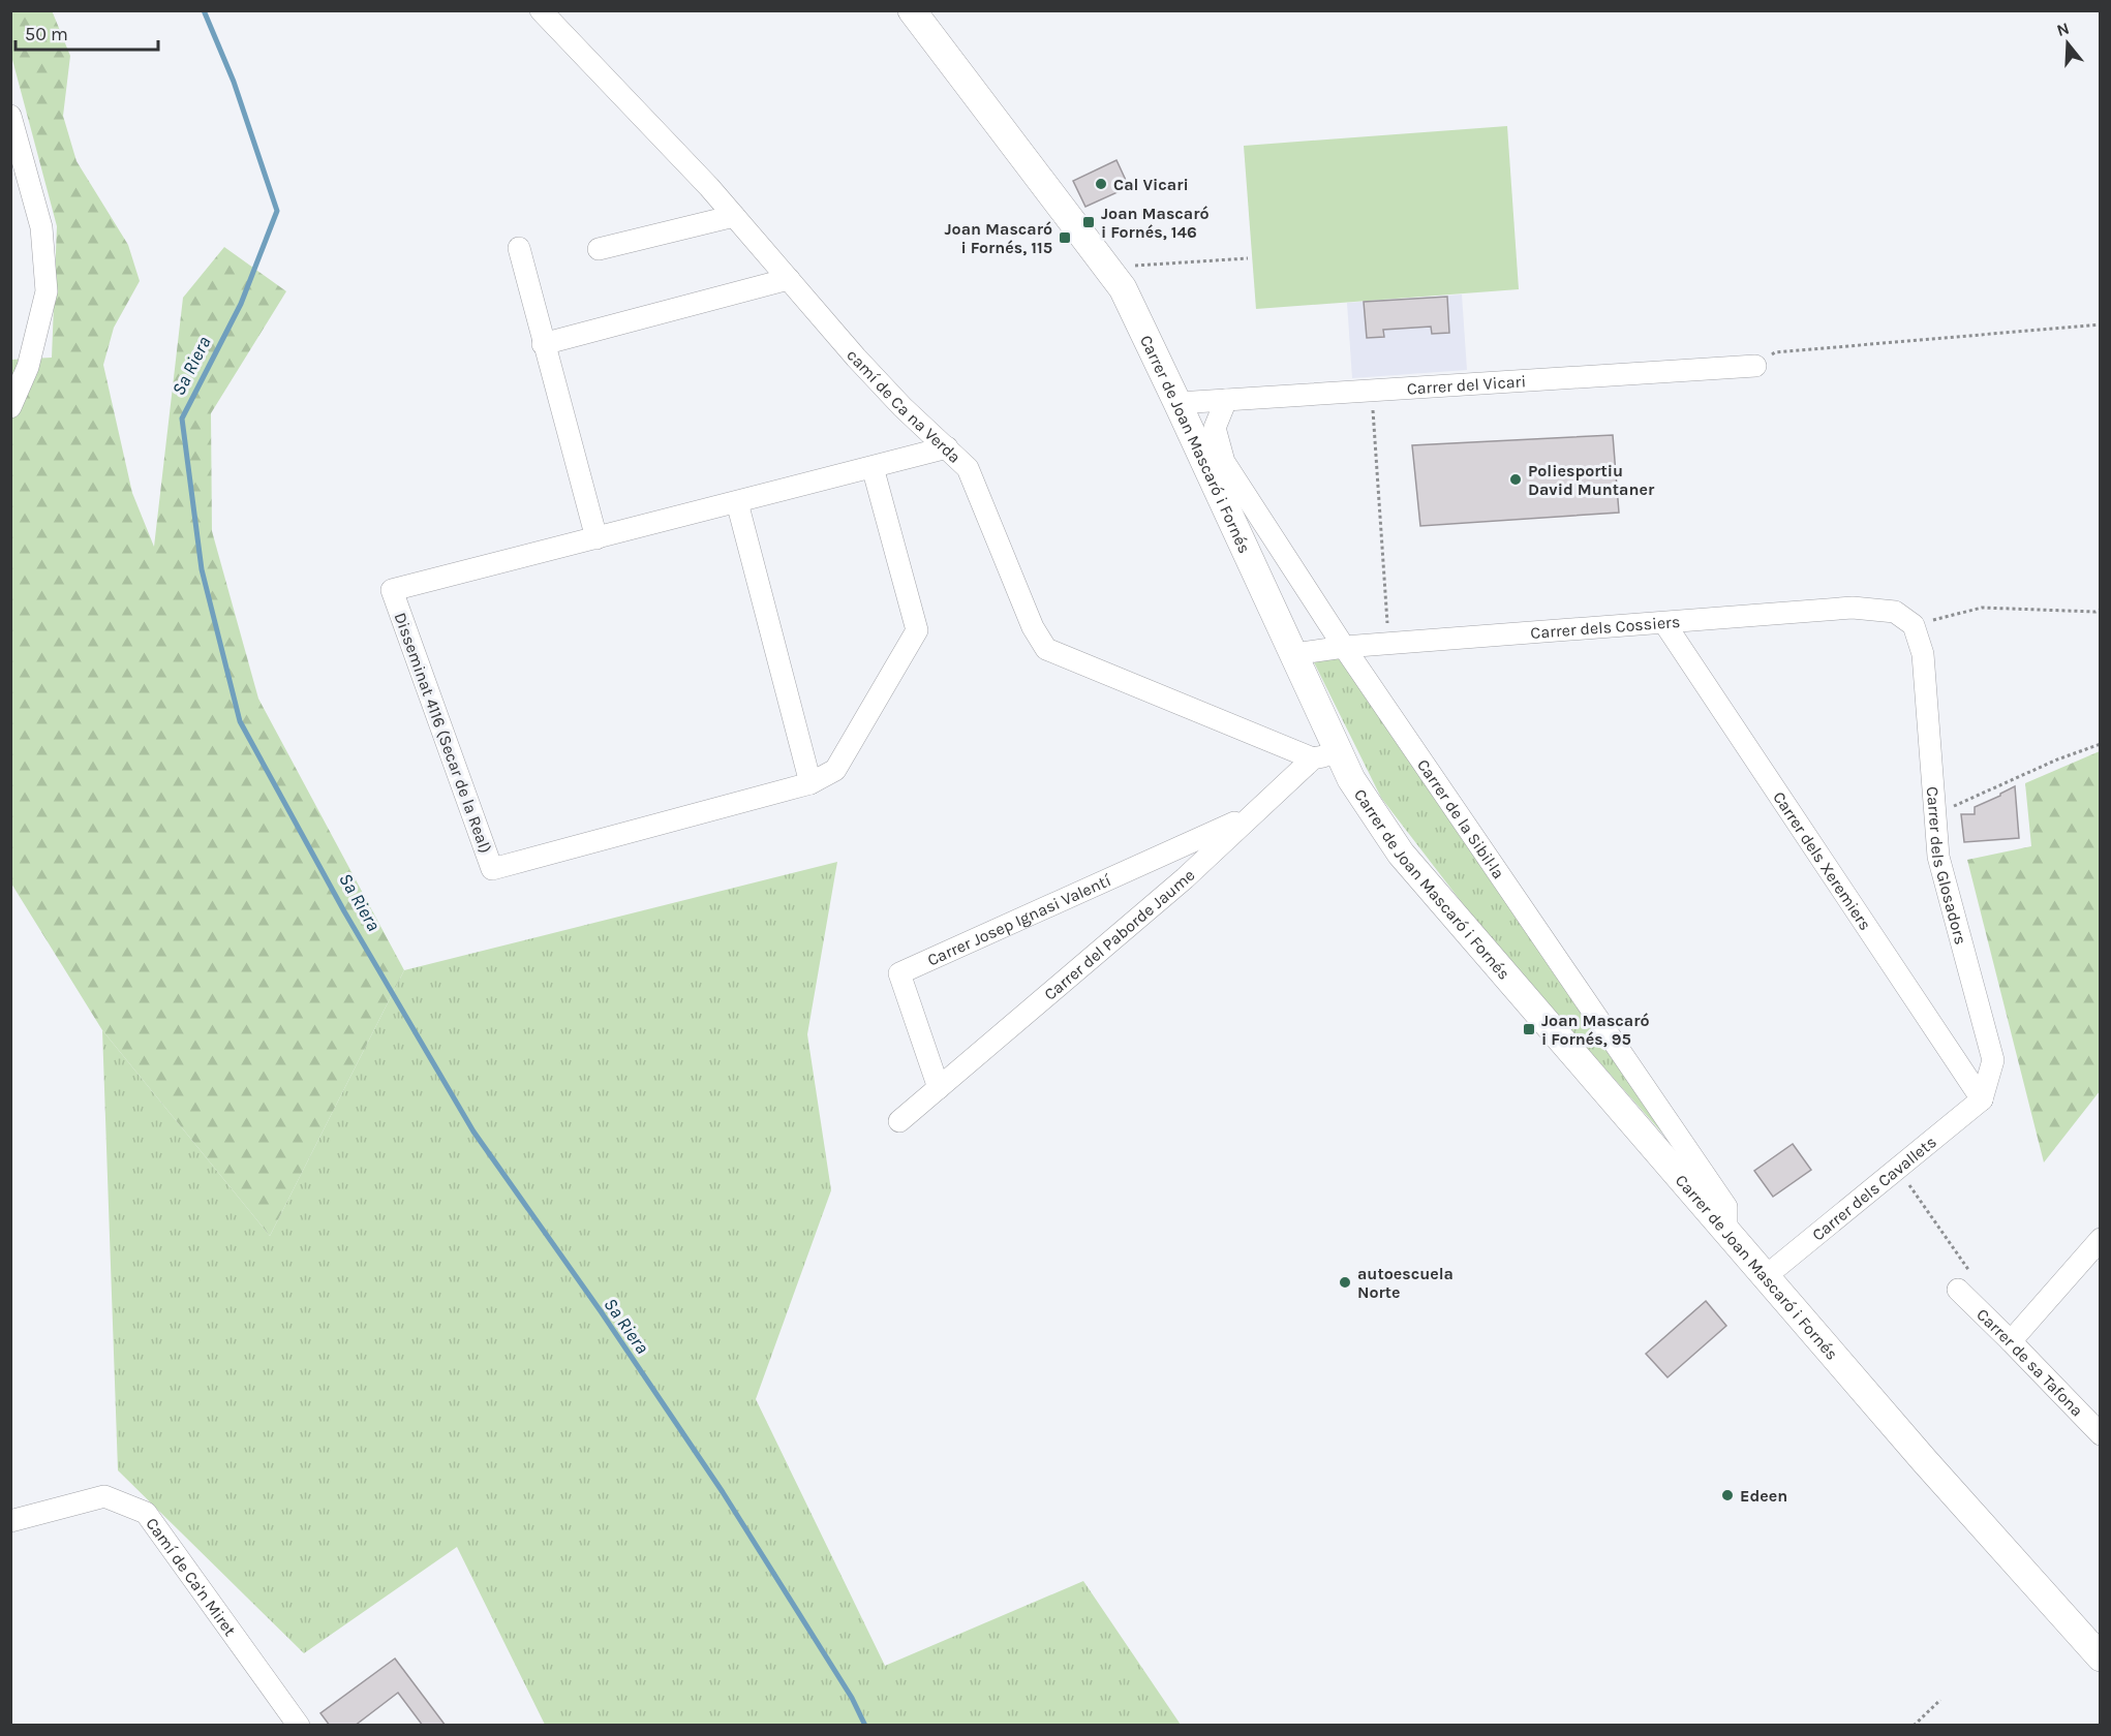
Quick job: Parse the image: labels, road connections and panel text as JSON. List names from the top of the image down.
{
  "streets": {
    "street": [
      "Carrer del Vicari",
      "camí de Ca na Verda",
      "Carrer de Joan Mascaró i Fornés",
      "Carrer dels Cossiers",
      "Disseminat 4116 (Secar de la Real)",
      "Carrer de la Sibil·la",
      "Carrer dels Xeremiers",
      "Carrer dels Glosadors",
      "Carrer Josep Ignasi Valentí",
      "Carrer del Paborde Jaume",
      "Carrer dels Cavallets",
      "Carrer de sa Tafona",
      "Camí de Ca'n Miret"
    ]
  },
  "crossings": [
    ["Carrer del Vicari", "Carrer de Joan Mascaró i Fornés"],
    ["Carrer del Vicari", "Carrer de la Sibil·la"],
    ["camí de Ca na Verda", "Carrer de Joan Mascaró i Fornés"],
    ["camí de Ca na Verda", "Disseminat 4116 (Secar de la Real)"],
    ["camí de Ca na Verda", "Carrer del Paborde Jaume"],
    ["Carrer de Joan Mascaró i Fornés", "Carrer dels Cossiers"],
    ["Carrer de Joan Mascaró i Fornés", "Carrer de la Sibil·la"],
    ["Carrer de Joan Mascaró i Fornés", "Carrer del Paborde Jaume"],
    ["Carrer de Joan Mascaró i Fornés", "Carrer dels Cavallets"],
    ["Carrer dels Cossiers", "Carrer de la Sibil·la"],
    ["Carrer dels Cossiers", "Carrer dels Xeremiers"],
    ["Carrer dels Cossiers", "Carrer dels Glosadors"],
    ["Carrer dels Xeremiers", "Carrer dels Glosadors"],
    ["Carrer dels Xeremiers", "Carrer dels Cavallets"],
    ["Carrer dels Glosadors", "Carrer dels Cavallets"],
    ["Carrer Josep Ignasi Valentí", "Carrer del Paborde Jaume"]
  ],
  "water": ["Sa Riera"],
  "places": {
    "other": [
      "Cal Vicari",
      "Poliesportiu David Muntaner",
      "autoescuela Norte",
      "Edeen"
    ],
    "transit": ["Joan Mascaró i Fornés, 146", "Joan Mascaró i Fornés, 115", "Joan Mascaró i Fornés, 95"]
  },
  "scale_bar": "50 m",
  "north": "top"
}
